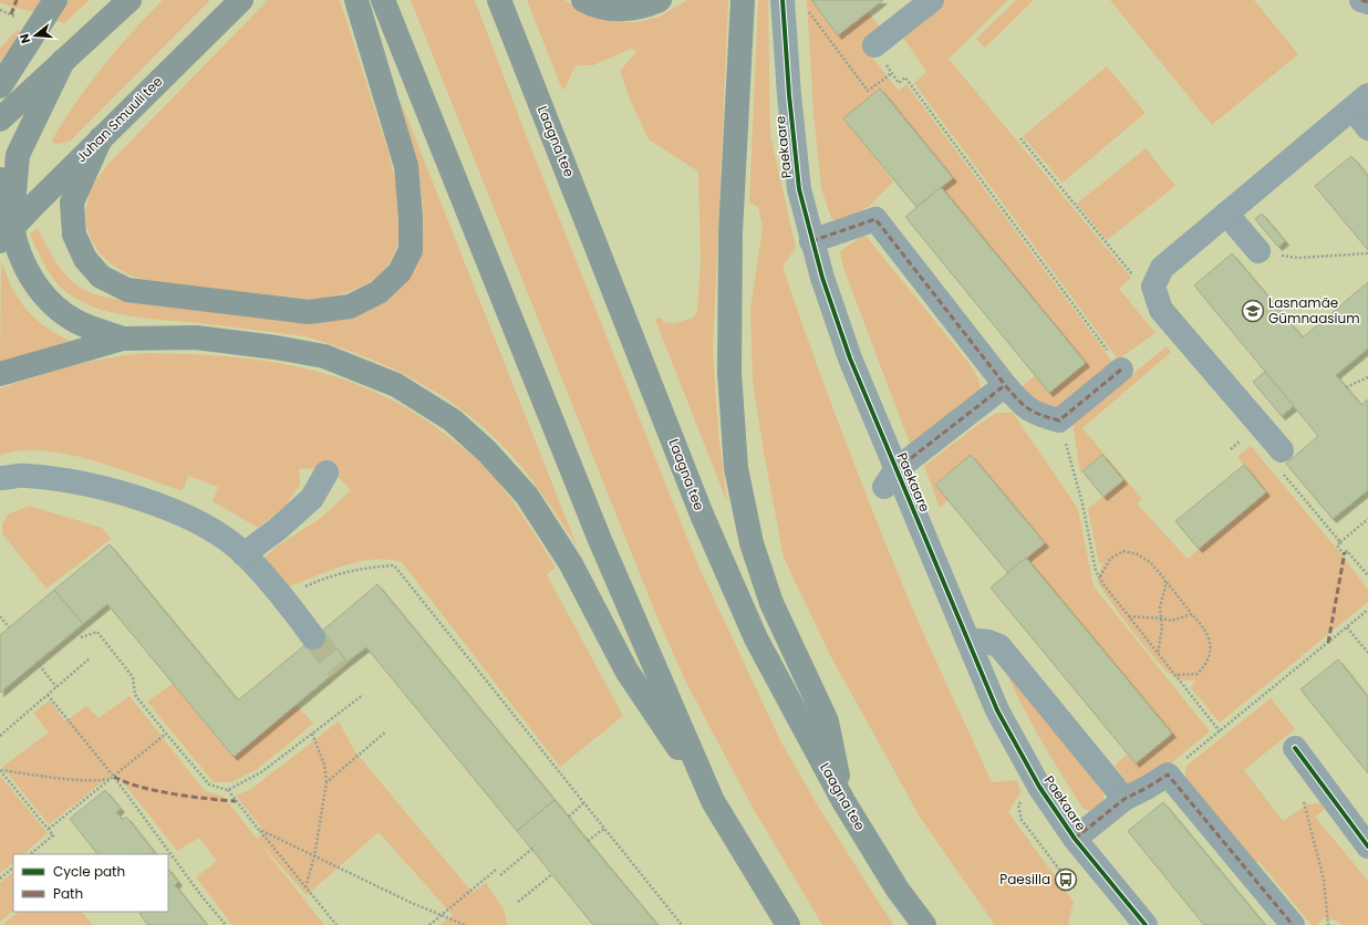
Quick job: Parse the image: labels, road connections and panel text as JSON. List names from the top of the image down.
{
  "streets": {
    "main road": ["Juhan Smuuli tee", "Laagna tee"],
    "street": ["Paekaare"]
  },
  "places": {
    "school or university": ["Lasnamäe Gümnaasium"],
    "bus stop": ["Paesilla"]
  },
  "legend": ["Cycle path", "Path"],
  "north": "left"
}
